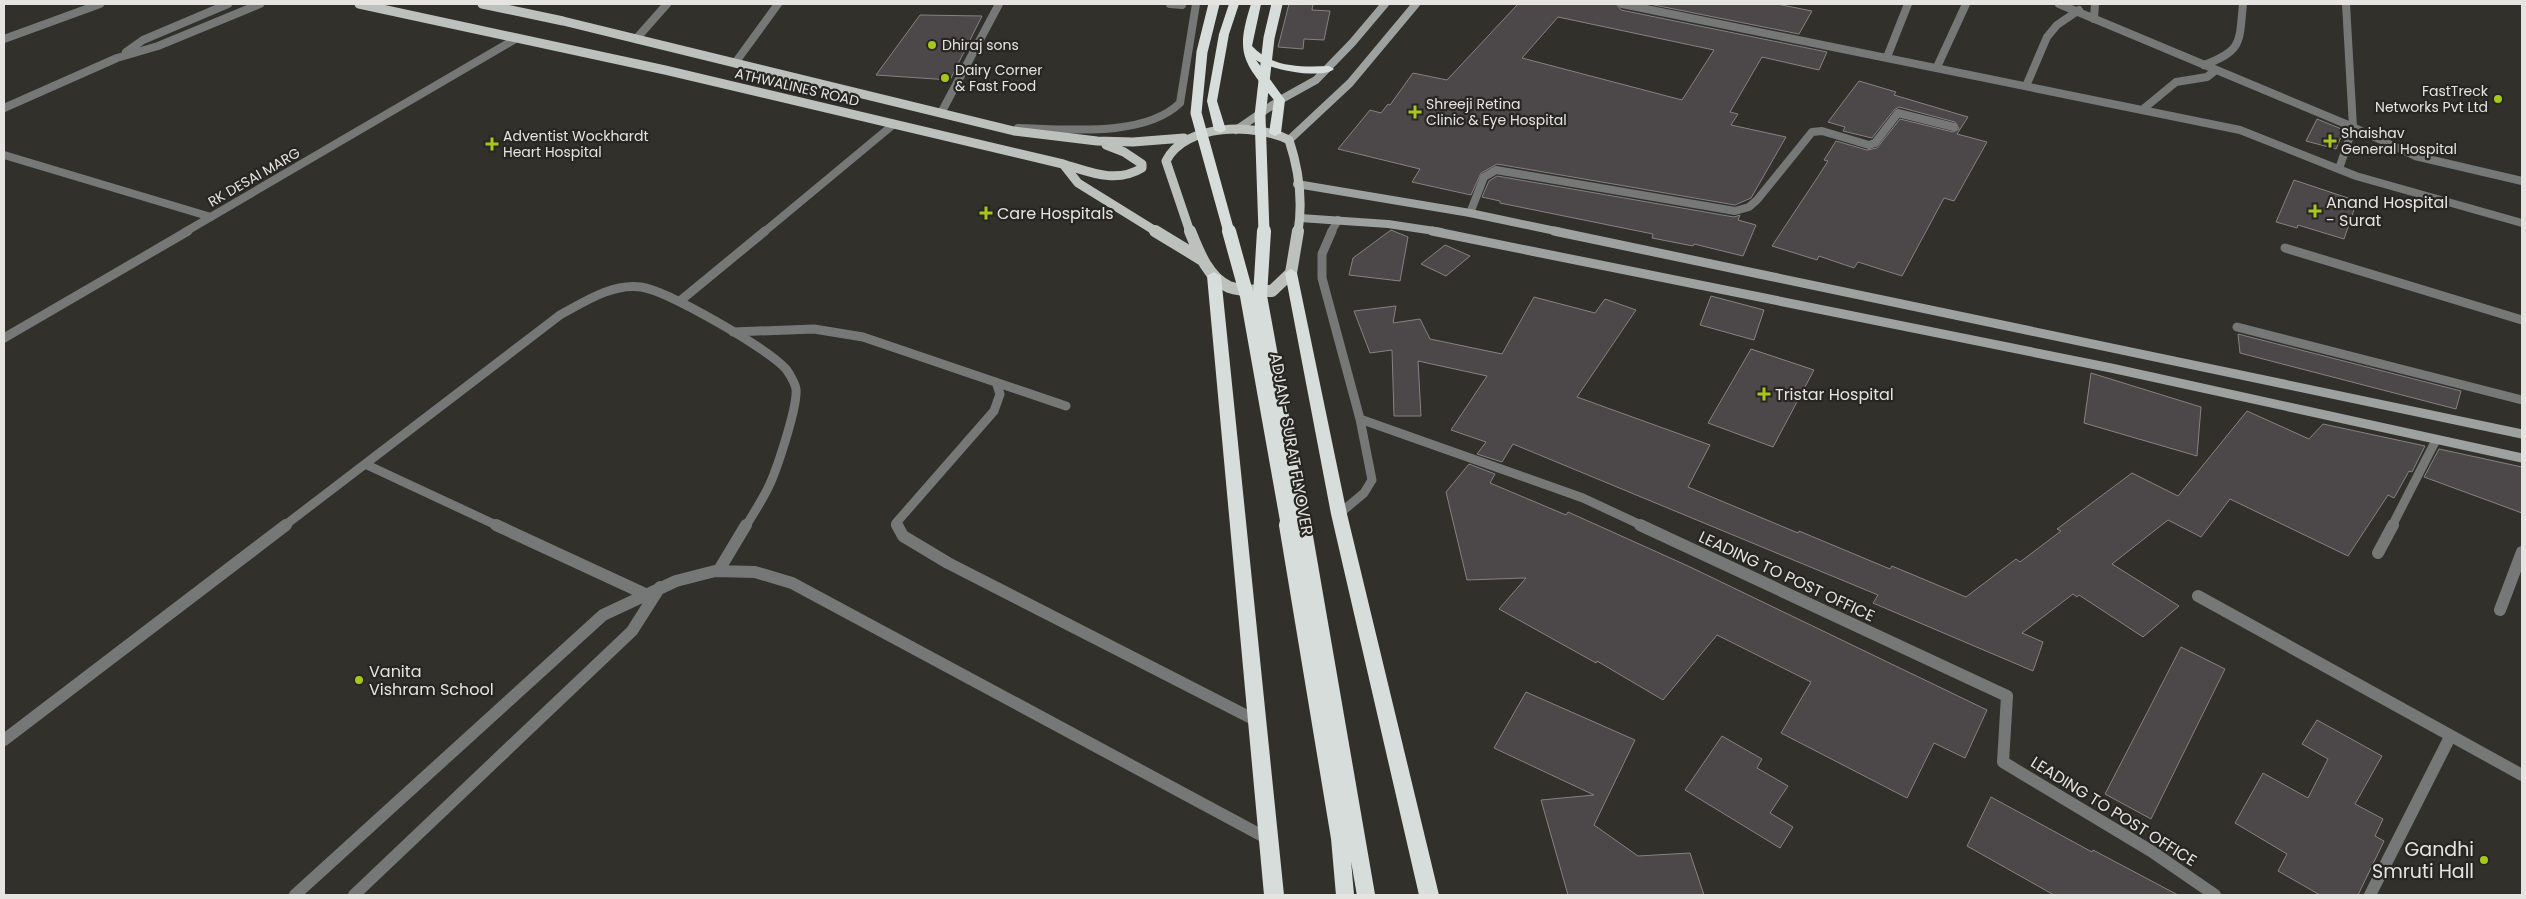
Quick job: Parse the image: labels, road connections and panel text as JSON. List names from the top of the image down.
{
  "streets": {
    "highway": ["ADJAN- SURAT FLYOVER"],
    "main road": ["ATHWALINES ROAD"],
    "street": ["RK DESAI MARG", "LEADING TO POST OFFICE"]
  },
  "crossings": [
    ["ATHWALINES ROAD", "RK DESAI MARG"]
  ],
  "places": {
    "other": [
      "Dhiraj sons",
      "Dairy Corner & Fast Food",
      "FastTreck Networks Pvt Ltd",
      "Vanita Vishram School",
      "Gandhi Smruti Hall"
    ],
    "health": [
      "Shreeji Retina Clinic & Eye Hospital",
      "Shaishav General Hospital",
      "Adventist Wockhardt Heart Hospital",
      "Anand Hospital - Surat",
      "Care Hospitals",
      "Tristar Hospital"
    ]
  }
}
